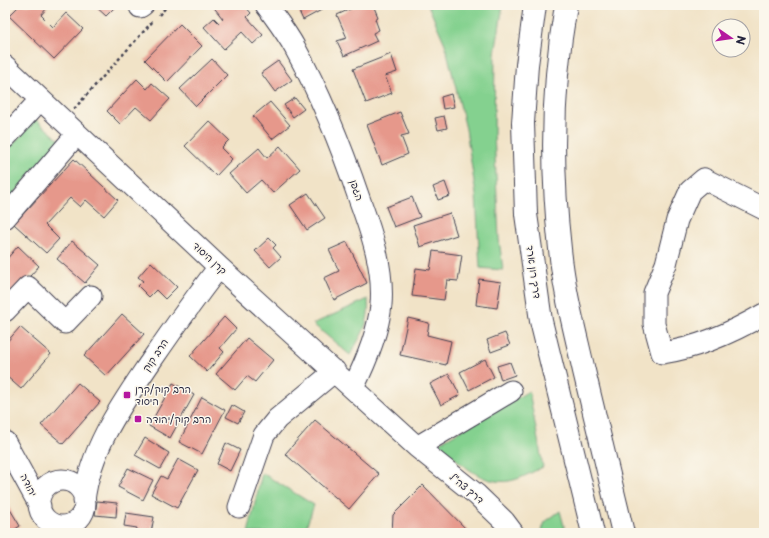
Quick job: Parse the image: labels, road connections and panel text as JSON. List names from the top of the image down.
{
  "streets": {
    "main road": ["דרך רון ארד"],
    "street": [
      "הגפן",
      "קרן היסוד",
      "הרב קוק",
      "יהודה",
      "דרך צה\"ל"
    ]
  },
  "crossings": [
    ["הגפן", "קרן היסוד"],
    ["קרן היסוד", "הרב קוק"],
    ["קרן היסוד", "דרך צה\"ל"],
    ["הרב קוק", "יהודה"]
  ],
  "places": {
    "transit": ["הרב קוק/קרן היסוד", "הרב קוק/יהודה"]
  },
  "north": "right"
}
